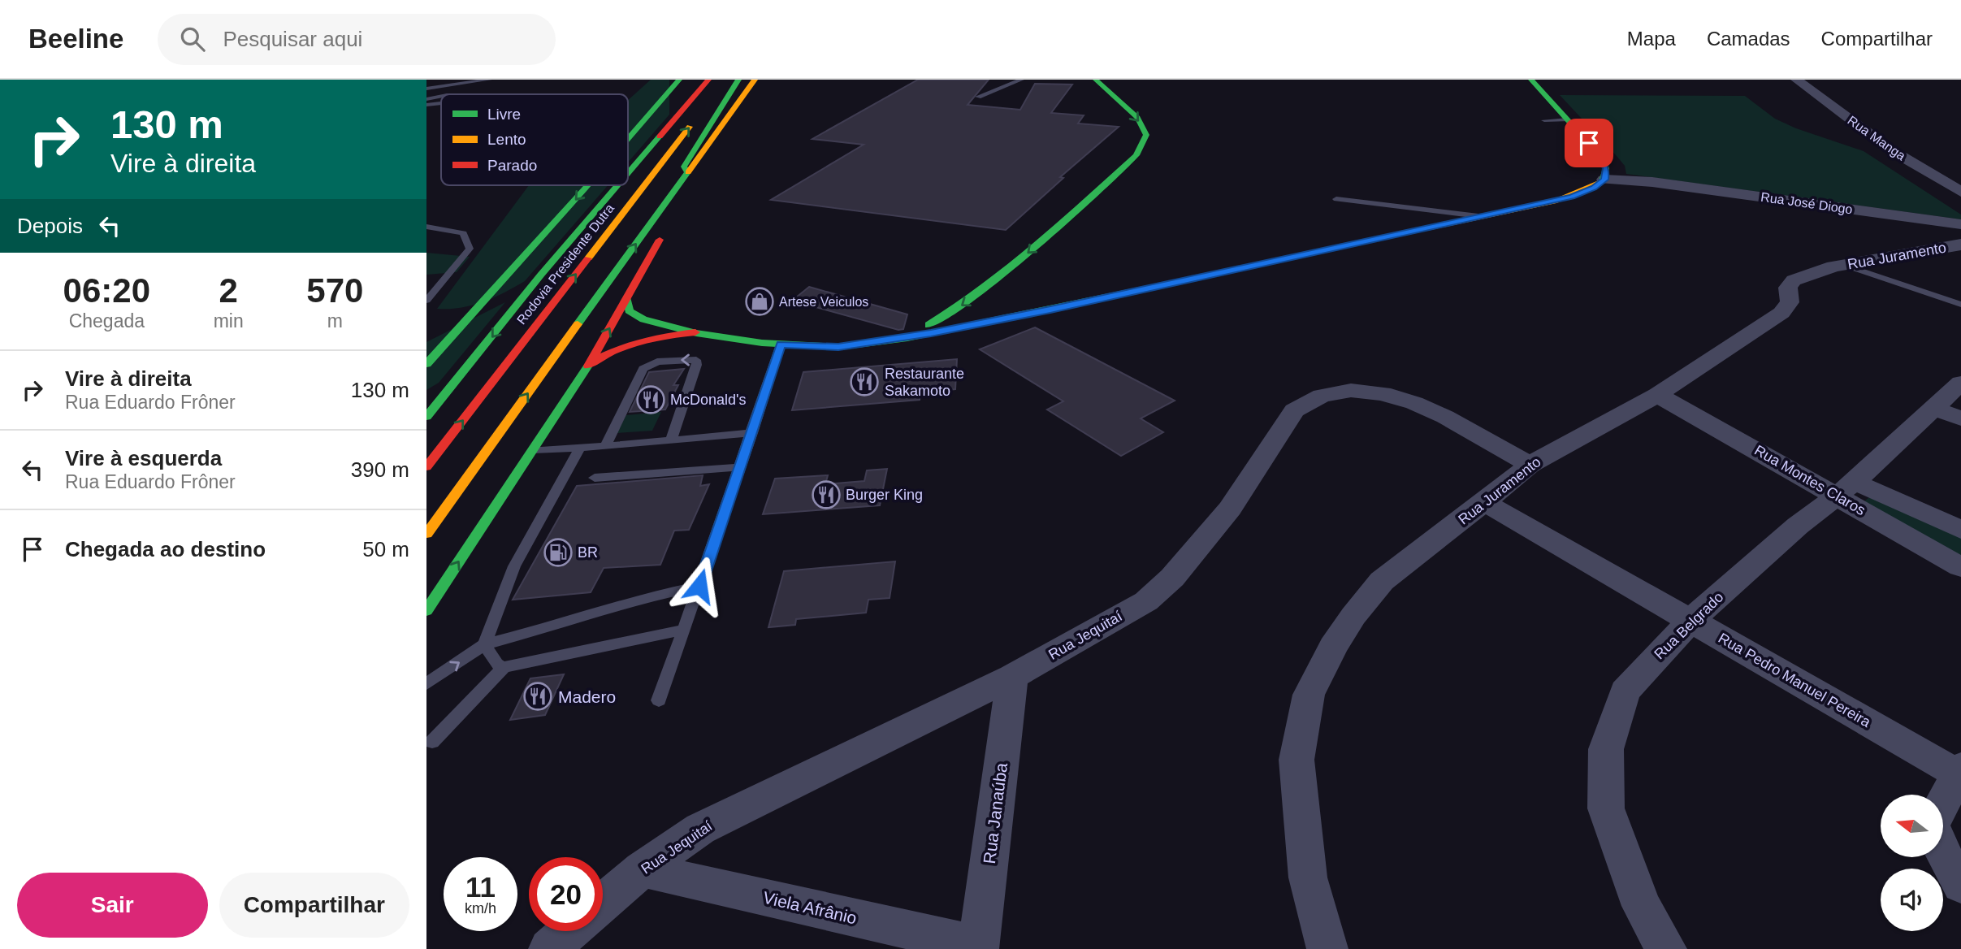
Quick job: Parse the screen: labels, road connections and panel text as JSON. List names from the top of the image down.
{
  "streets": {
    "main road": ["Rodovia Presidente Dutra"],
    "street": [
      "Rua Manga",
      "Rua José Diogo",
      "Rua Juramento",
      "Rua Montes Claros",
      "Rua Belgrado",
      "Rua Jequitaí",
      "Rua Pedro Manuel Pereira",
      "Rua Janaúba",
      "Viela Afrânio"
    ]
  },
  "crossings": [
    ["Rua Juramento", "Rua Montes Claros"],
    ["Rua Juramento", "Rua Jequitaí"],
    ["Rua Juramento", "Rua Pedro Manuel Pereira"],
    ["Rua Montes Claros", "Rua Belgrado"],
    ["Rua Belgrado", "Rua Pedro Manuel Pereira"],
    ["Rua Jequitaí", "Rua Janaúba"],
    ["Rua Jequitaí", "Viela Afrânio"],
    ["Rua Janaúba", "Viela Afrânio"]
  ],
  "places": {
    "shop": ["Artese Veiculos"],
    "restaurant": [
      "Restaurante Sakamoto",
      "McDonald's",
      "Burger King",
      "Madero"
    ],
    "fuel station": ["BR"]
  },
  "legend": ["Livre", "Lento", "Parado"],
  "north": "left",
  "page": {
    "header": "Beeline",
    "search": "Pesquisar aqui",
    "nav": ["Mapa", "Camadas", "Compartilhar"],
    "turn": ["130 m", "Vire à direita"],
    "then": "Depois",
    "eta": [
      "06:20",
      "Chegada",
      "2",
      "min",
      "570",
      "m"
    ],
    "list": [
      {
        "name": "Vire à direita",
        "note": "Rua Eduardo Frôner",
        "value": "130 m"
      },
      {
        "name": "Vire à esquerda",
        "note": "Rua Eduardo Frôner",
        "value": "390 m"
      },
      {
        "name": "Chegada ao destino",
        "value": "50 m"
      }
    ],
    "speed": "11 km/h",
    "limit": "20",
    "buttons": ["Sair", "Compartilhar"]
  }
}
